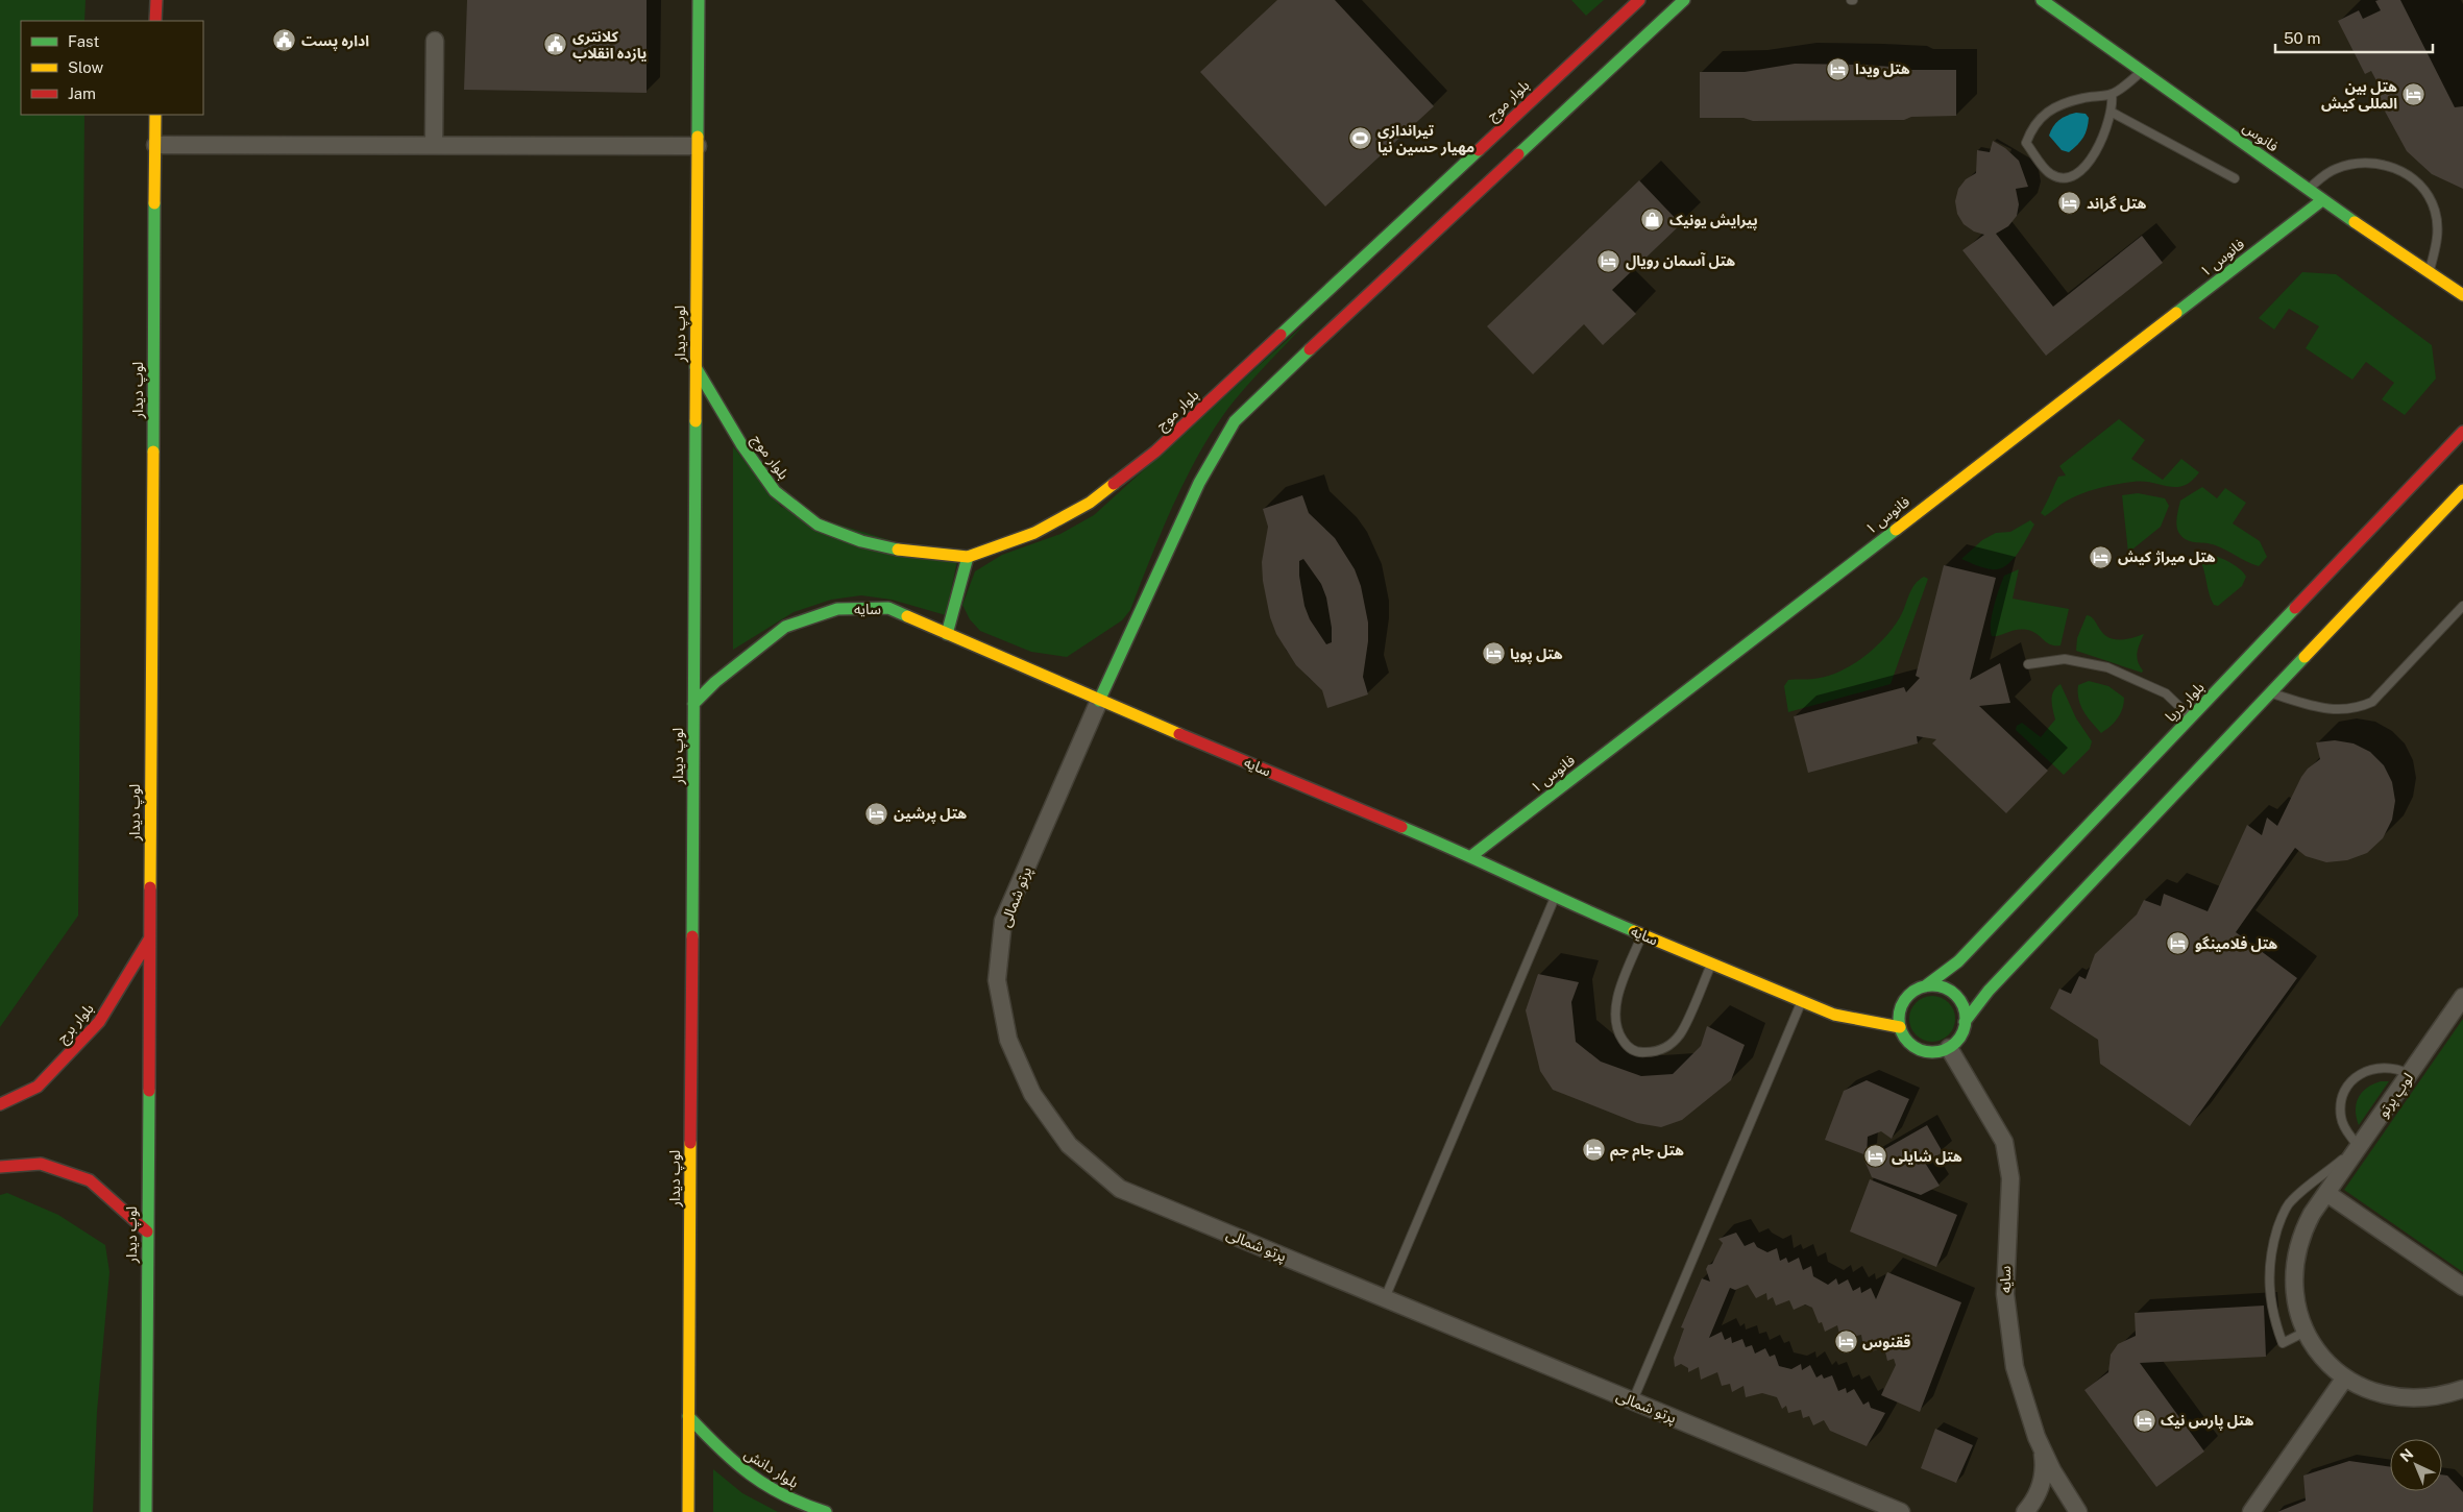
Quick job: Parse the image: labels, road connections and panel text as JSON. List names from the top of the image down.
{
  "streets": {
    "street": [
      "بلوار موج",
      "فانوس",
      "فانوس ۱",
      "لوپ دیدار",
      "سایه",
      "بلوار دریا",
      "پرتو شمالی",
      "بلوار برج",
      "لوپ پرتو",
      "بلوار دانش"
    ]
  },
  "crossings": [
    ["بلوار موج", "لوپ دیدار"],
    ["بلوار موج", "سایه"],
    ["بلوار موج", "پرتو شمالی"],
    ["فانوس", "فانوس ۱"],
    ["فانوس ۱", "سایه"],
    ["لوپ دیدار", "سایه"],
    ["لوپ دیدار", "بلوار برج"],
    ["لوپ دیدار", "بلوار دانش"],
    ["سایه", "بلوار دریا"],
    ["سایه", "پرتو شمالی"]
  ],
  "places": {
    "public building": ["اداره پست", "کلانتری یازده انقلاب"],
    "hotel": [
      "هتل ویدا",
      "هتل بین المللی کیش",
      "هتل گراند",
      "هتل آسمان رویال",
      "هتل میراژ کیش",
      "هتل پویا",
      "هتل پرشین",
      "هتل فلامینگو",
      "هتل جام جم",
      "هتل شایلی",
      "ققنوس",
      "هتل پارس نیک"
    ],
    "sports": ["تیراندازی مهیار حسین نیا"],
    "shop": ["پیرایش یونیک"]
  },
  "legend": ["Fast", "Slow", "Jam"],
  "scale_bar": "50 m",
  "north": "top left"
}
